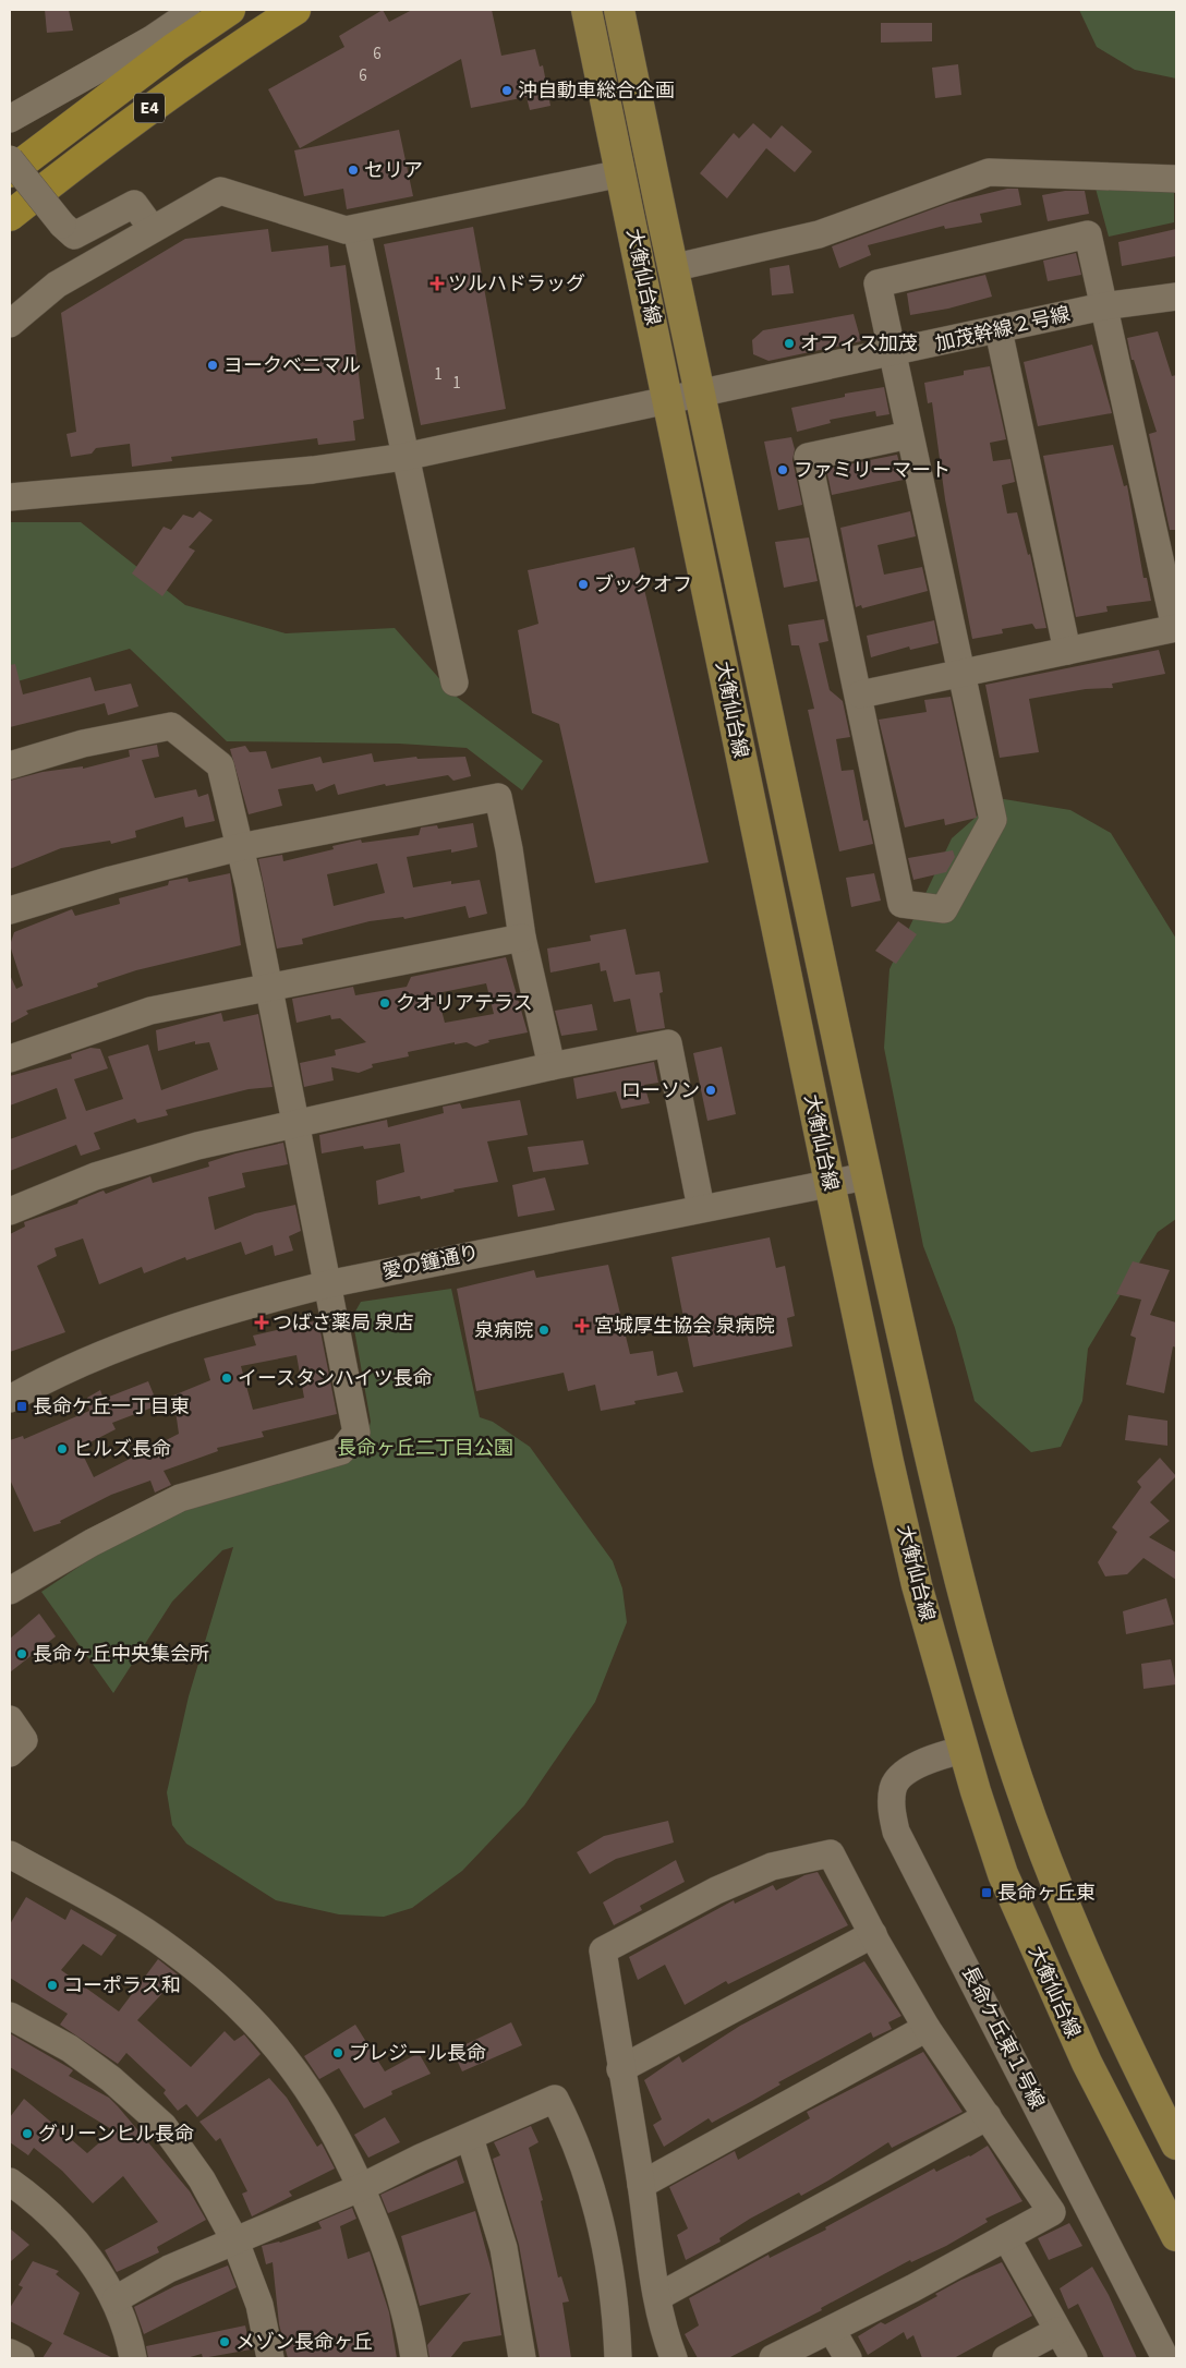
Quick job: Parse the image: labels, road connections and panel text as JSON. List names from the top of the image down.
{
  "streets": {
    "highway": ["E4"],
    "main road": ["大衡仙台線"],
    "street": ["加茂幹線２号線", "愛の鐘通り", "長命ケ丘東１号線"]
  },
  "crossings": [
    ["大衡仙台線", "加茂幹線２号線"],
    ["大衡仙台線", "愛の鐘通り"],
    ["大衡仙台線", "長命ケ丘東１号線"]
  ],
  "parks": ["長命ヶ丘二丁目公園"],
  "places": {
    "other": [
      "沖自動車総合企画",
      "セリア",
      "オフィス加茂",
      "ヨークベニマル",
      "ファミリーマート",
      "ブックオフ",
      "クオリアテラス",
      "ローソン",
      "泉病院",
      "イースタンハイツ長命",
      "ヒルズ長命",
      "長命ヶ丘中央集会所",
      "コーポラス和",
      "プレジール長命",
      "グリーンヒル長命",
      "メゾン長命ヶ丘"
    ],
    "health": ["ツルハドラッグ", "つばさ薬局 泉店", "宮城厚生協会 泉病院"],
    "transit": ["長命ケ丘一丁目東", "長命ヶ丘東"]
  },
  "house_numbers": [
    "6",
    "6",
    "1",
    "1"
  ]
}
